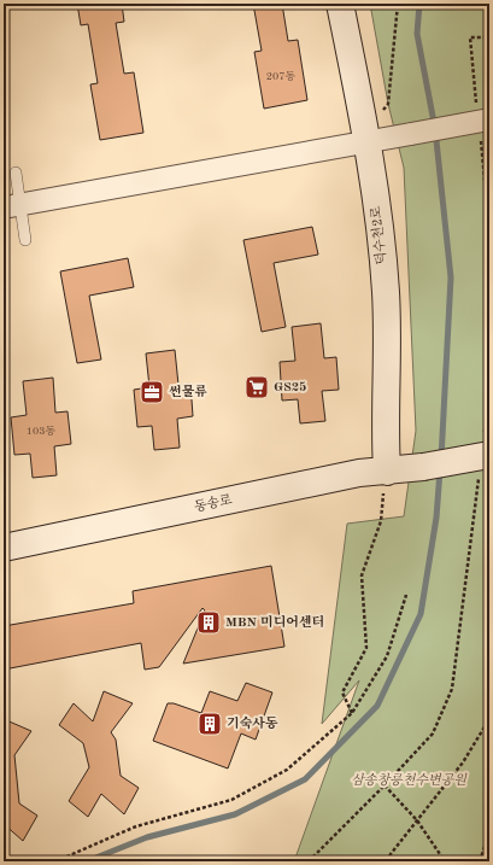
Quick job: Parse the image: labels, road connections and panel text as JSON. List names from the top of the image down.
{
  "streets": {
    "main road": ["덕수천2로", "동송로"]
  },
  "crossings": [
    ["덕수천2로", "동송로"]
  ],
  "parks": ["삼송창릉천수변공원"],
  "places": {
    "supermarket": ["GS25"],
    "office": ["썬물류"],
    "building": ["MBN 미디어센터", "기숙사동"]
  },
  "house_numbers": ["207동", "103동"]
}
